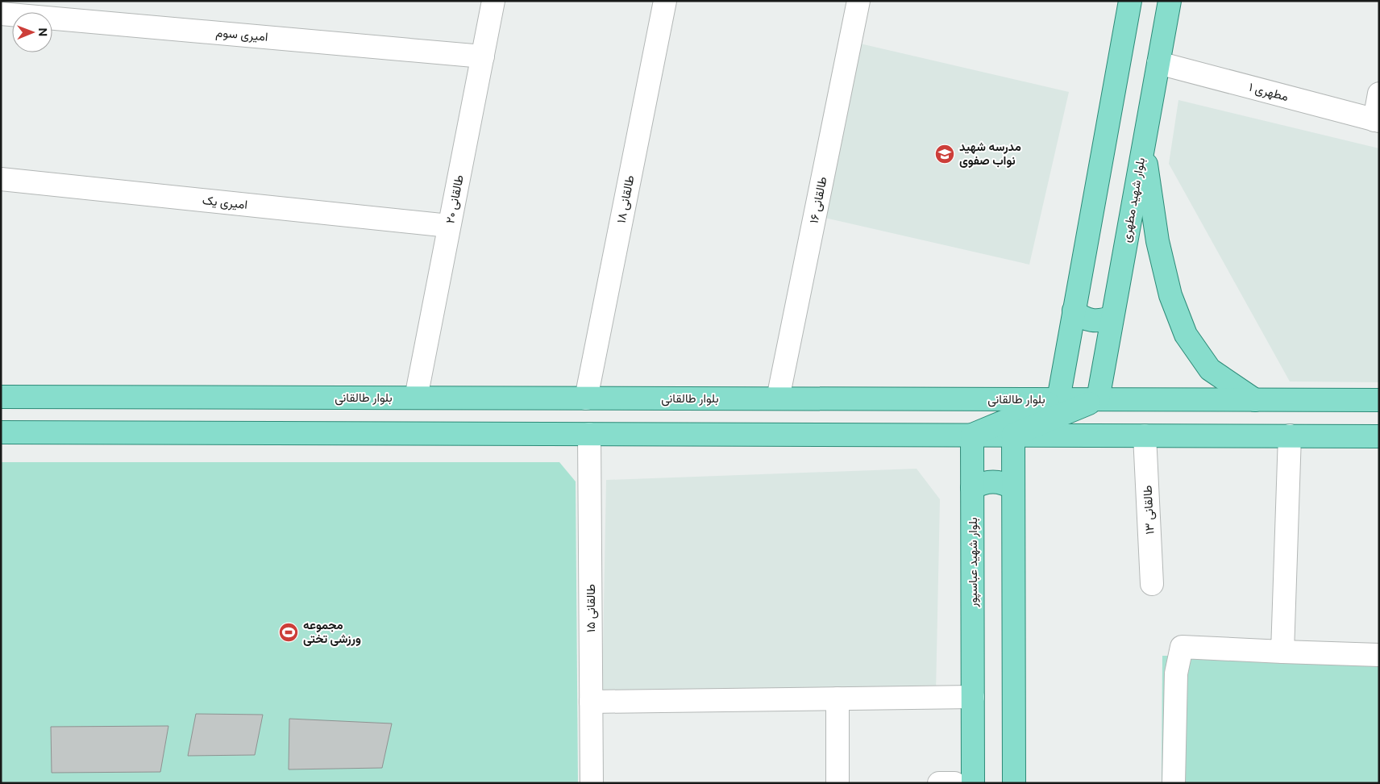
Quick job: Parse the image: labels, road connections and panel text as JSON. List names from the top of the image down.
{
  "streets": {
    "main road": ["بلوار شهید مطهری", "بلوار طالقانی", "بلوار شهید عباسپور"],
    "street": [
      "امیری سوم",
      "مطهری ۱",
      "طالقانی ۲۰",
      "طالقانی ۱۸",
      "طالقانی ۱۶",
      "امیری یک",
      "طالقانی ۱۳",
      "طالقانی ۱۵"
    ]
  },
  "crossings": [
    ["امیری سوم", "طالقانی ۲۰"],
    ["مطهری ۱", "بلوار شهید مطهری"],
    ["طالقانی ۲۰", "امیری یک"],
    ["طالقانی ۲۰", "بلوار طالقانی"],
    ["طالقانی ۱۸", "بلوار طالقانی"],
    ["طالقانی ۱۶", "بلوار طالقانی"],
    ["بلوار شهید مطهری", "بلوار طالقانی"]
  ],
  "places": {
    "school or university": ["مدرسه شهید نواب صفوی"],
    "sports": ["مجموعه ورزشی تختی"]
  },
  "north": "right"
}
